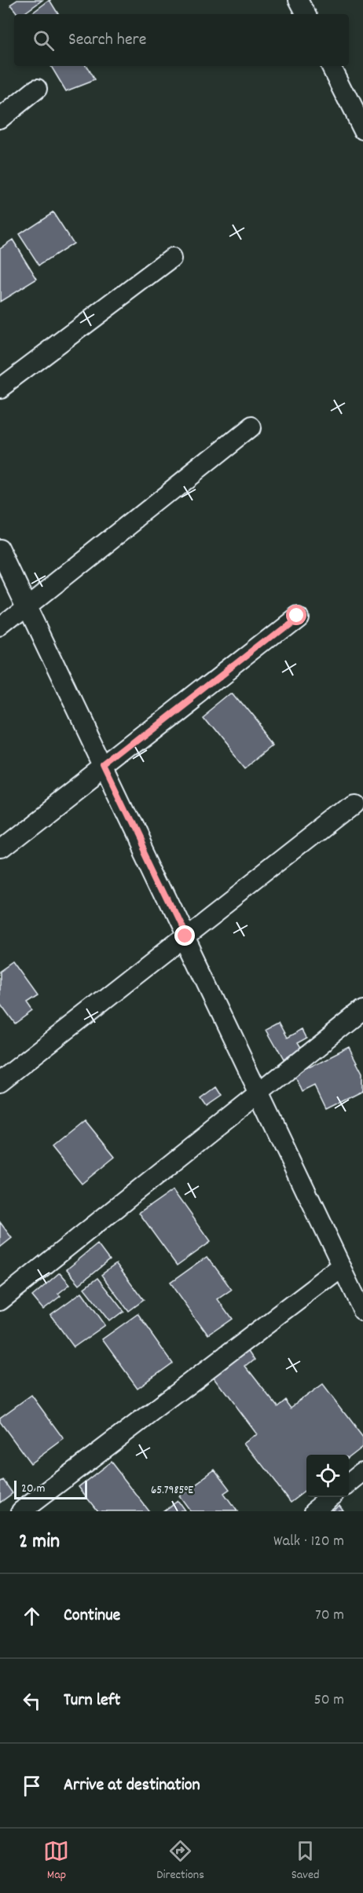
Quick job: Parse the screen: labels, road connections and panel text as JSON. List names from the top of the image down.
{
  "scale_bar": "20 m",
  "page": {
    "search": "Search here",
    "scale": "20 m",
    "heading": ["2 min", "Walk · 120 m"],
    "list": [
      ["Continue", "70 m"],
      ["Turn left", "50 m"],
      "Arrive at destination"
    ],
    "nav": ["Map", "Directions", "Saved"]
  },
  "coordinates": ["65.7985°E"]
}
